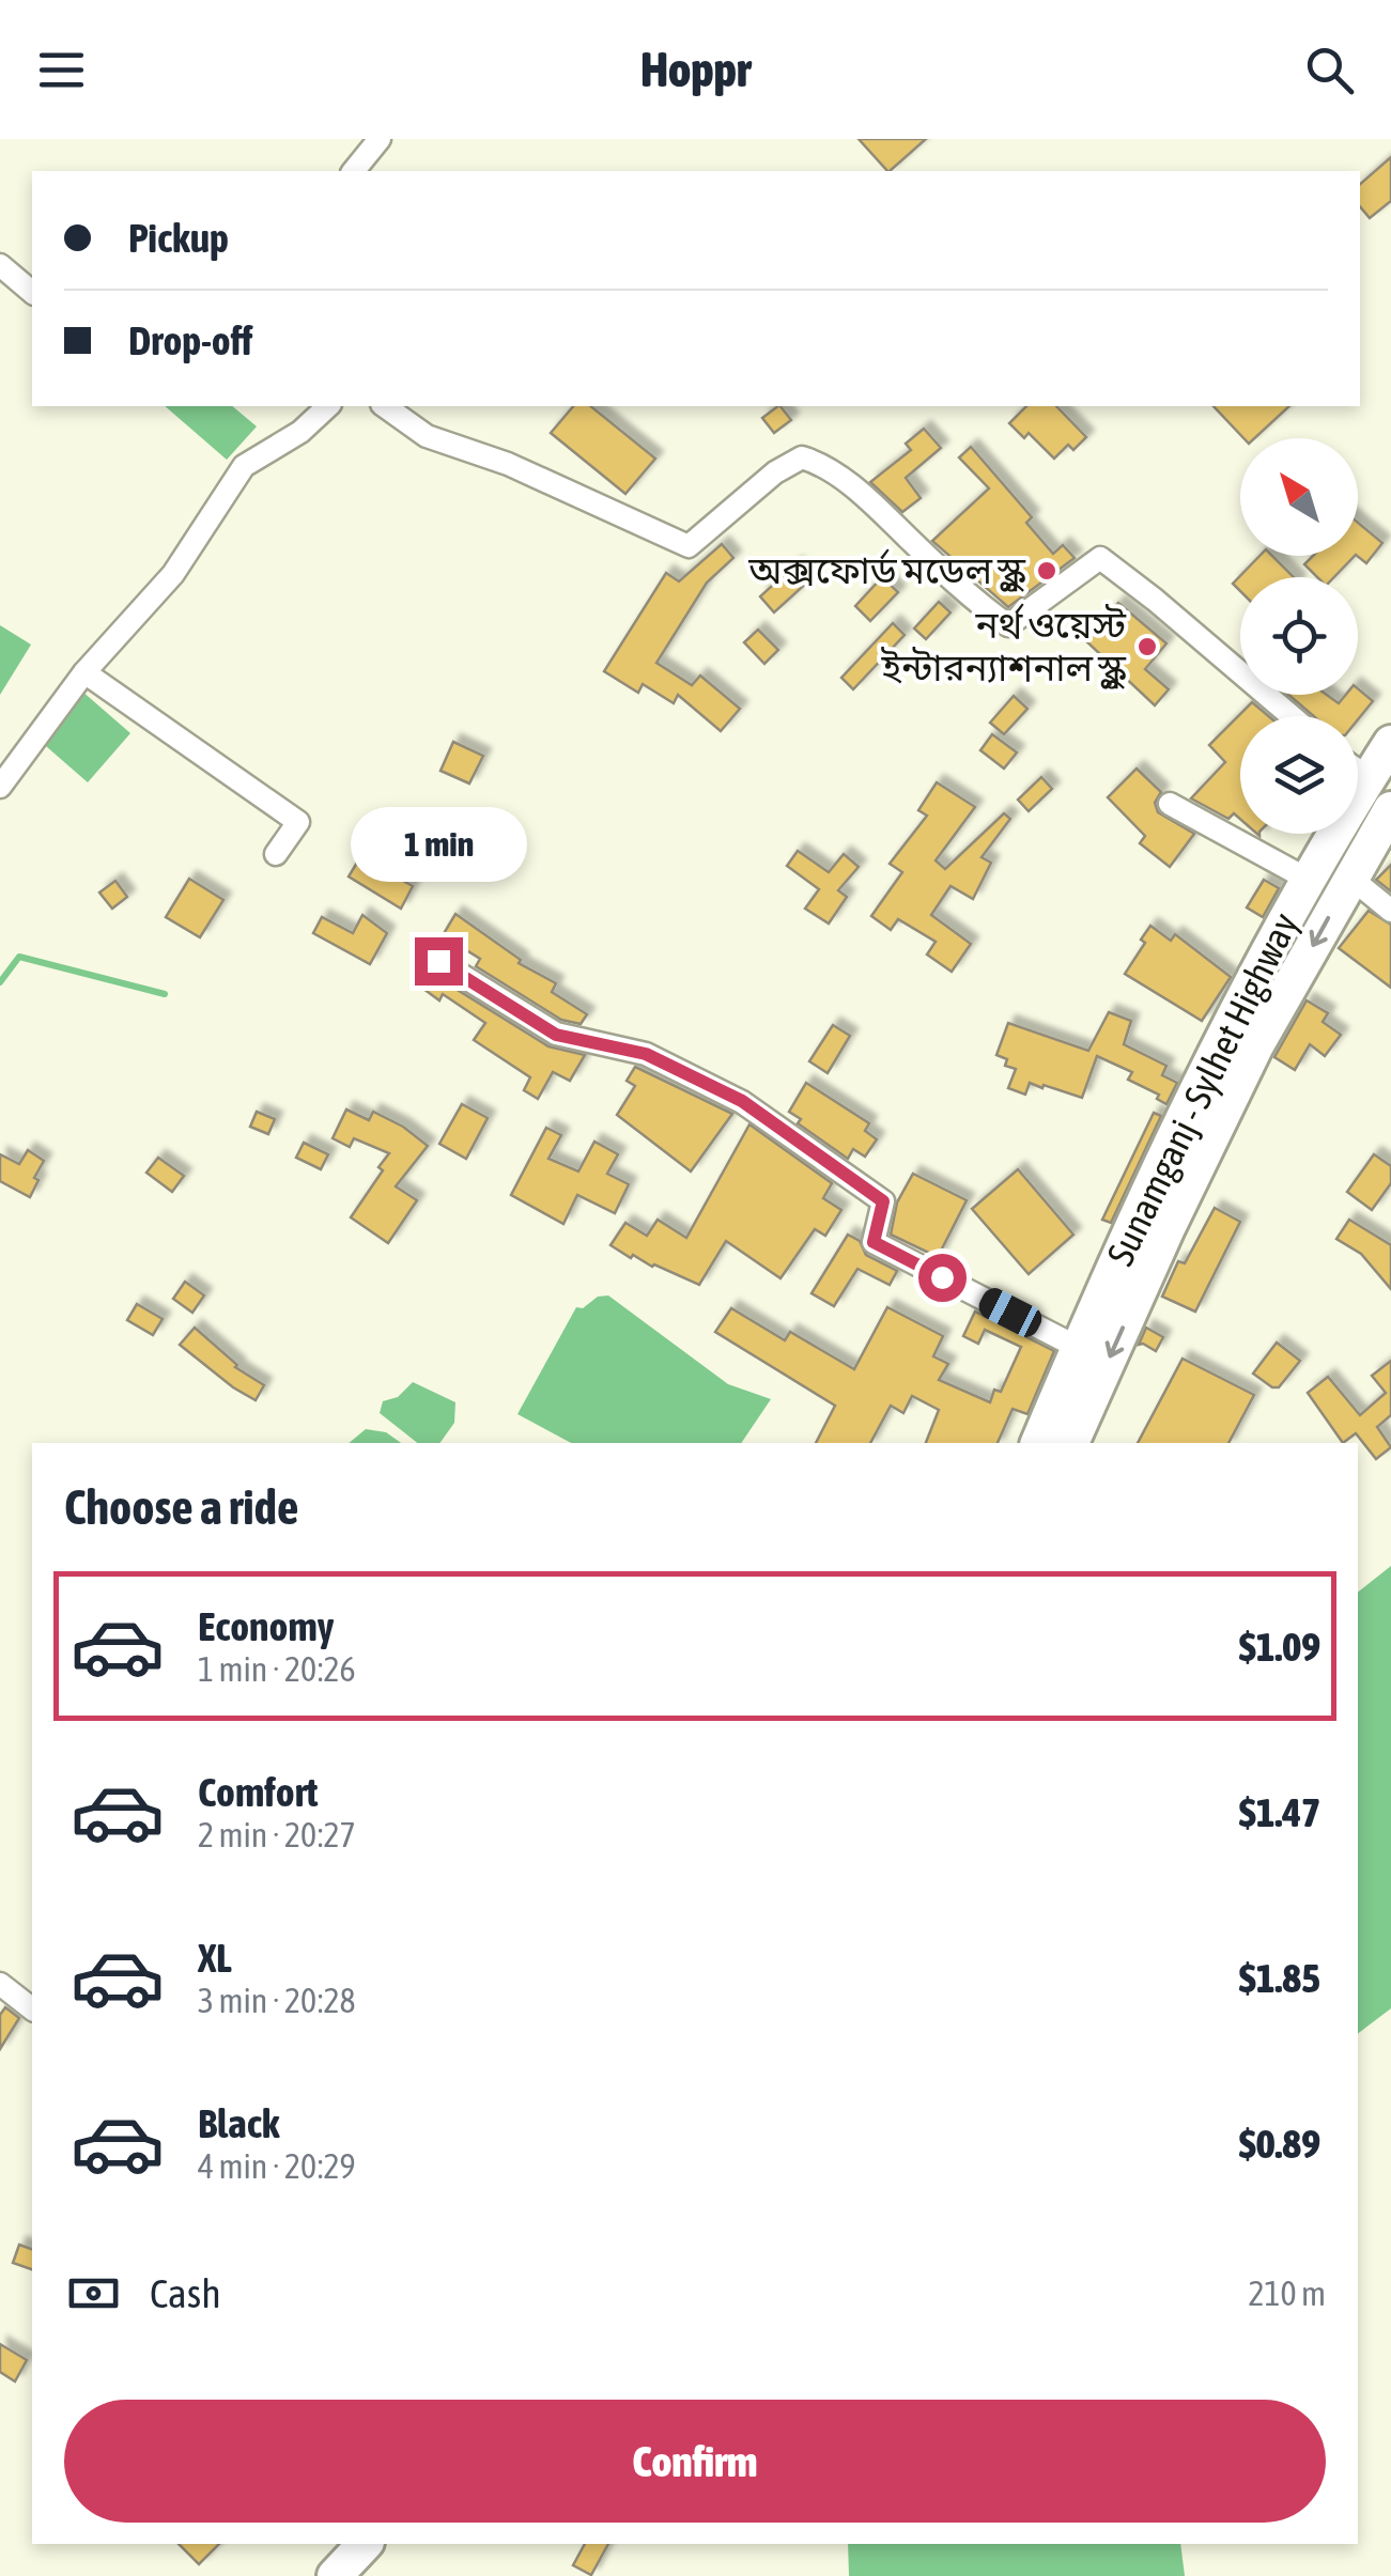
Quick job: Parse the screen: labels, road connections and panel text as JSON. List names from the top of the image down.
{
  "streets": {
    "main road": ["Sunamganj - Sylhet Highway"]
  },
  "places": ["অক্সফোর্ড মডেল স্কুল", "নর্থ ওয়েস্ট ইন্টারন্যাশনাল স্কুল"],
  "north": "top left",
  "page": {
    "header": "Hoppr",
    "banner": ["Pickup", "Drop-off"],
    "bubble": "1 min",
    "heading": "Choose a ride",
    "list": [
      {
        "name": "Economy",
        "note": "1 min · 20:26",
        "value": "$1.09"
      },
      {
        "name": "Comfort",
        "note": "2 min · 20:27",
        "value": "$1.47"
      },
      {
        "name": "XL",
        "note": "3 min · 20:28",
        "value": "$1.85"
      },
      {
        "name": "Black",
        "note": "4 min · 20:29",
        "value": "$0.89"
      }
    ],
    "pay": ["Cash", "210 m"],
    "buttons": "Confirm"
  }
}
